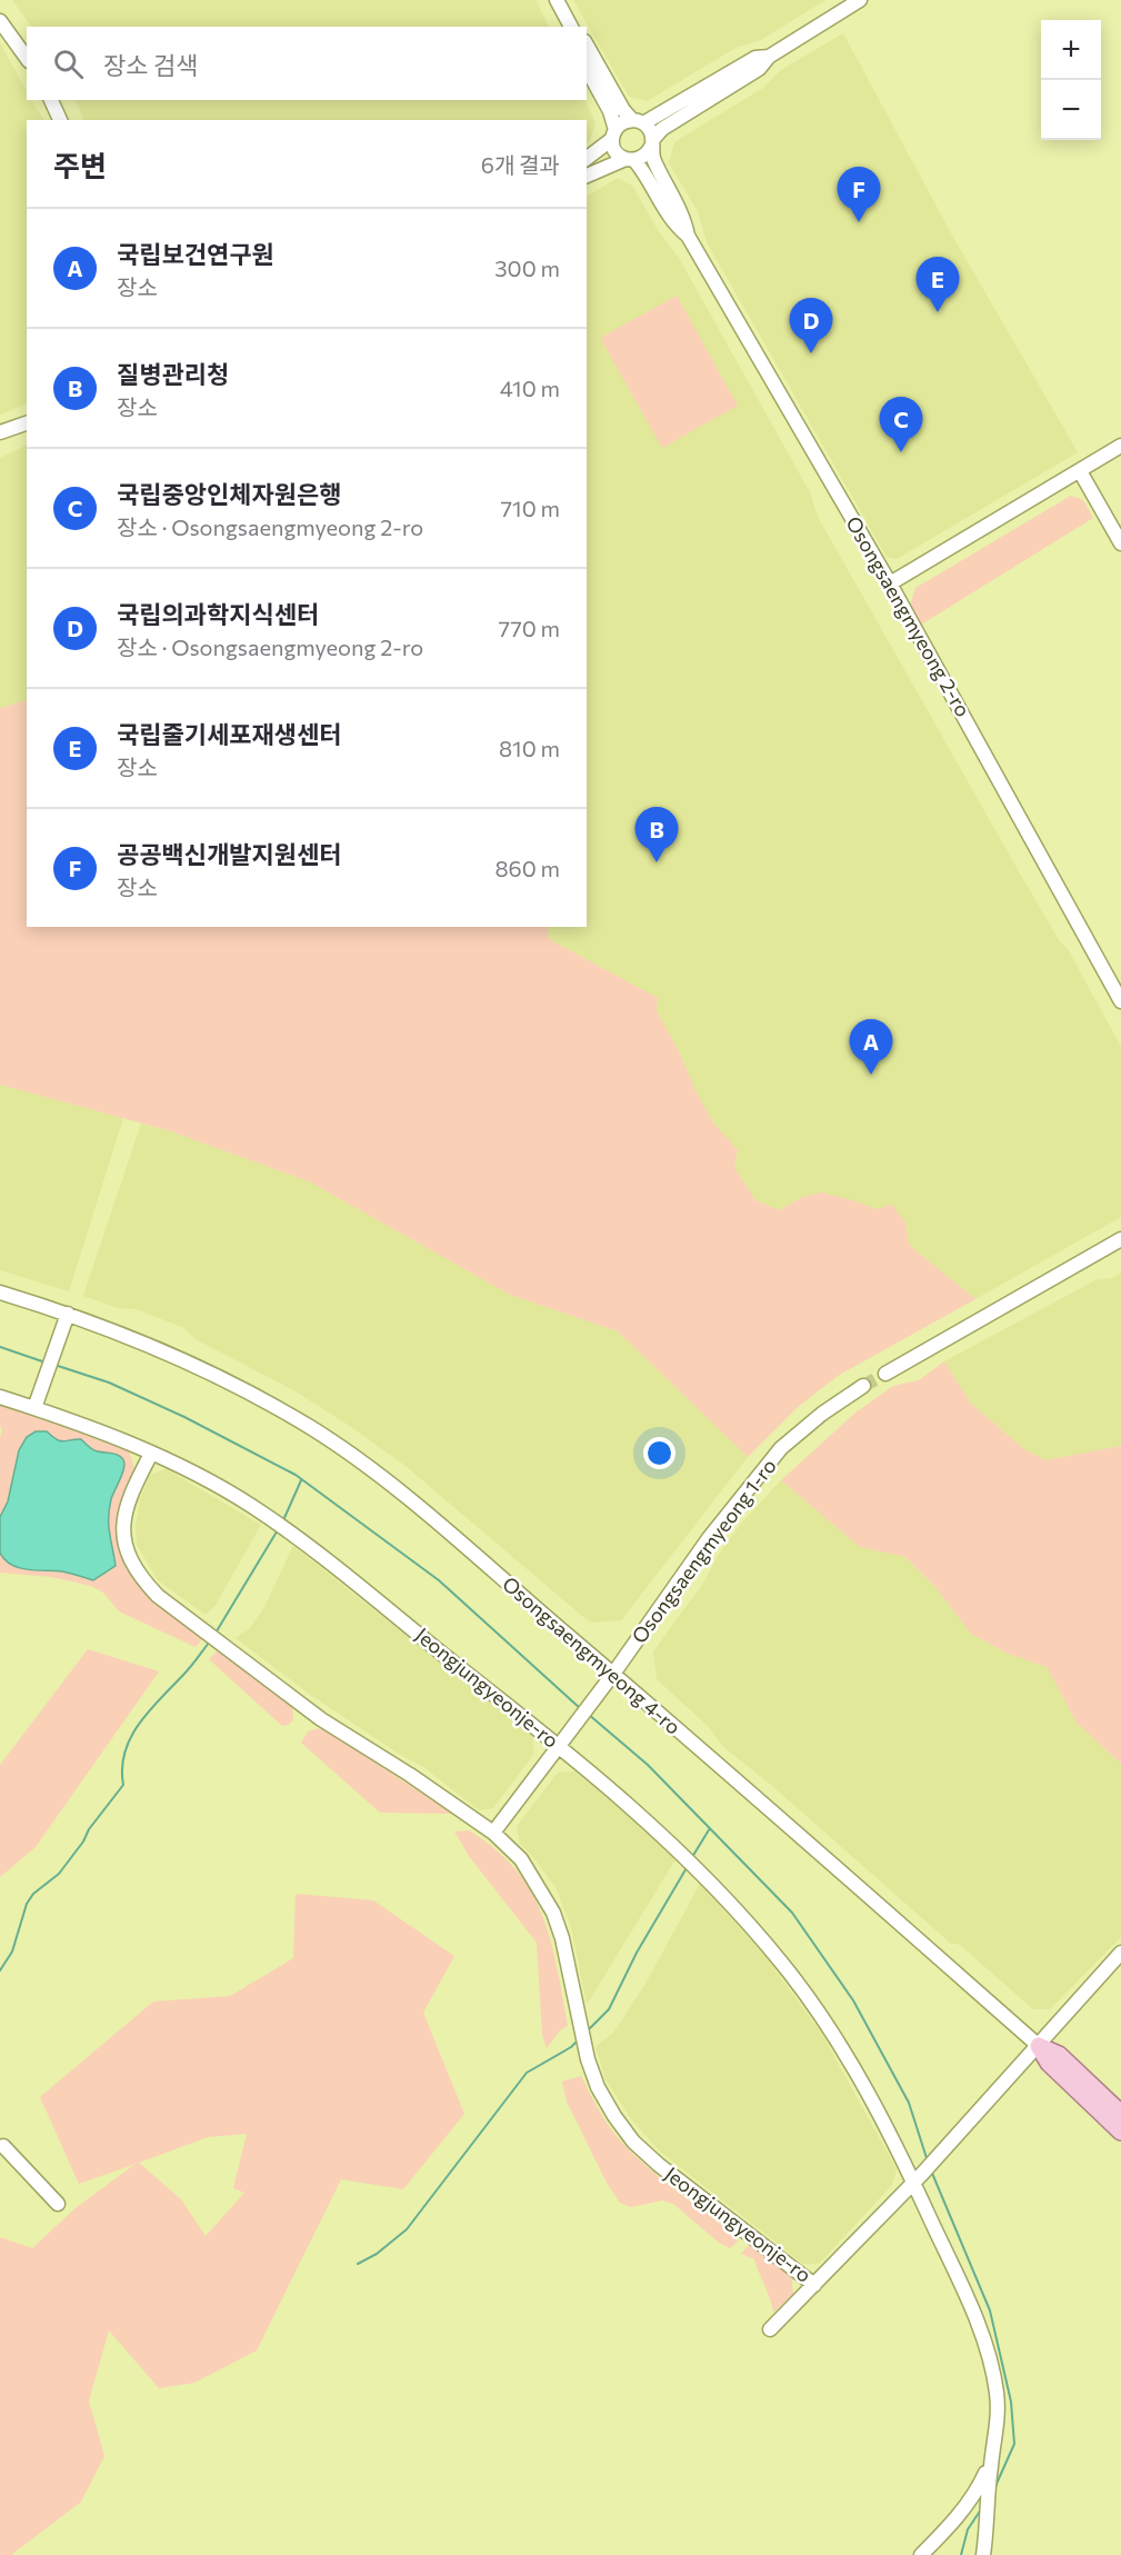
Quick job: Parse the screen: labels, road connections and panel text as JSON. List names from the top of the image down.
{
  "streets": {
    "street": [
      "Osongsaengmyeong 2-ro",
      "Osongsaengmyeong 1-ro",
      "Osongsaengmyeong 4-ro",
      "Jeongjungyeonje-ro"
    ]
  },
  "crossings": [
    ["Osongsaengmyeong 1-ro", "Osongsaengmyeong 4-ro"],
    ["Osongsaengmyeong 1-ro", "Jeongjungyeonje-ro"],
    ["Osongsaengmyeong 4-ro", "Jeongjungyeonje-ro"]
  ],
  "page": {
    "map_buttons": ["+", "−"],
    "search": "장소 검색",
    "heading": ["주변", "6개 결과"],
    "pins": [
      "F",
      "E",
      "D",
      "C",
      "B",
      "A"
    ],
    "list": [
      {
        "mark": "A",
        "name": "국립보건연구원",
        "note": "장소",
        "value": "300 m"
      },
      {
        "mark": "B",
        "name": "질병관리청",
        "note": "장소",
        "value": "410 m"
      },
      {
        "mark": "C",
        "name": "국립중앙인체자원은행",
        "note": "장소 · Osongsaengmyeong 2-ro",
        "value": "710 m"
      },
      {
        "mark": "D",
        "name": "국립의과학지식센터",
        "note": "장소 · Osongsaengmyeong 2-ro",
        "value": "770 m"
      },
      {
        "mark": "E",
        "name": "국립줄기세포재생센터",
        "note": "장소",
        "value": "810 m"
      },
      {
        "mark": "F",
        "name": "공공백신개발지원센터",
        "note": "장소",
        "value": "860 m"
      }
    ]
  }
}
